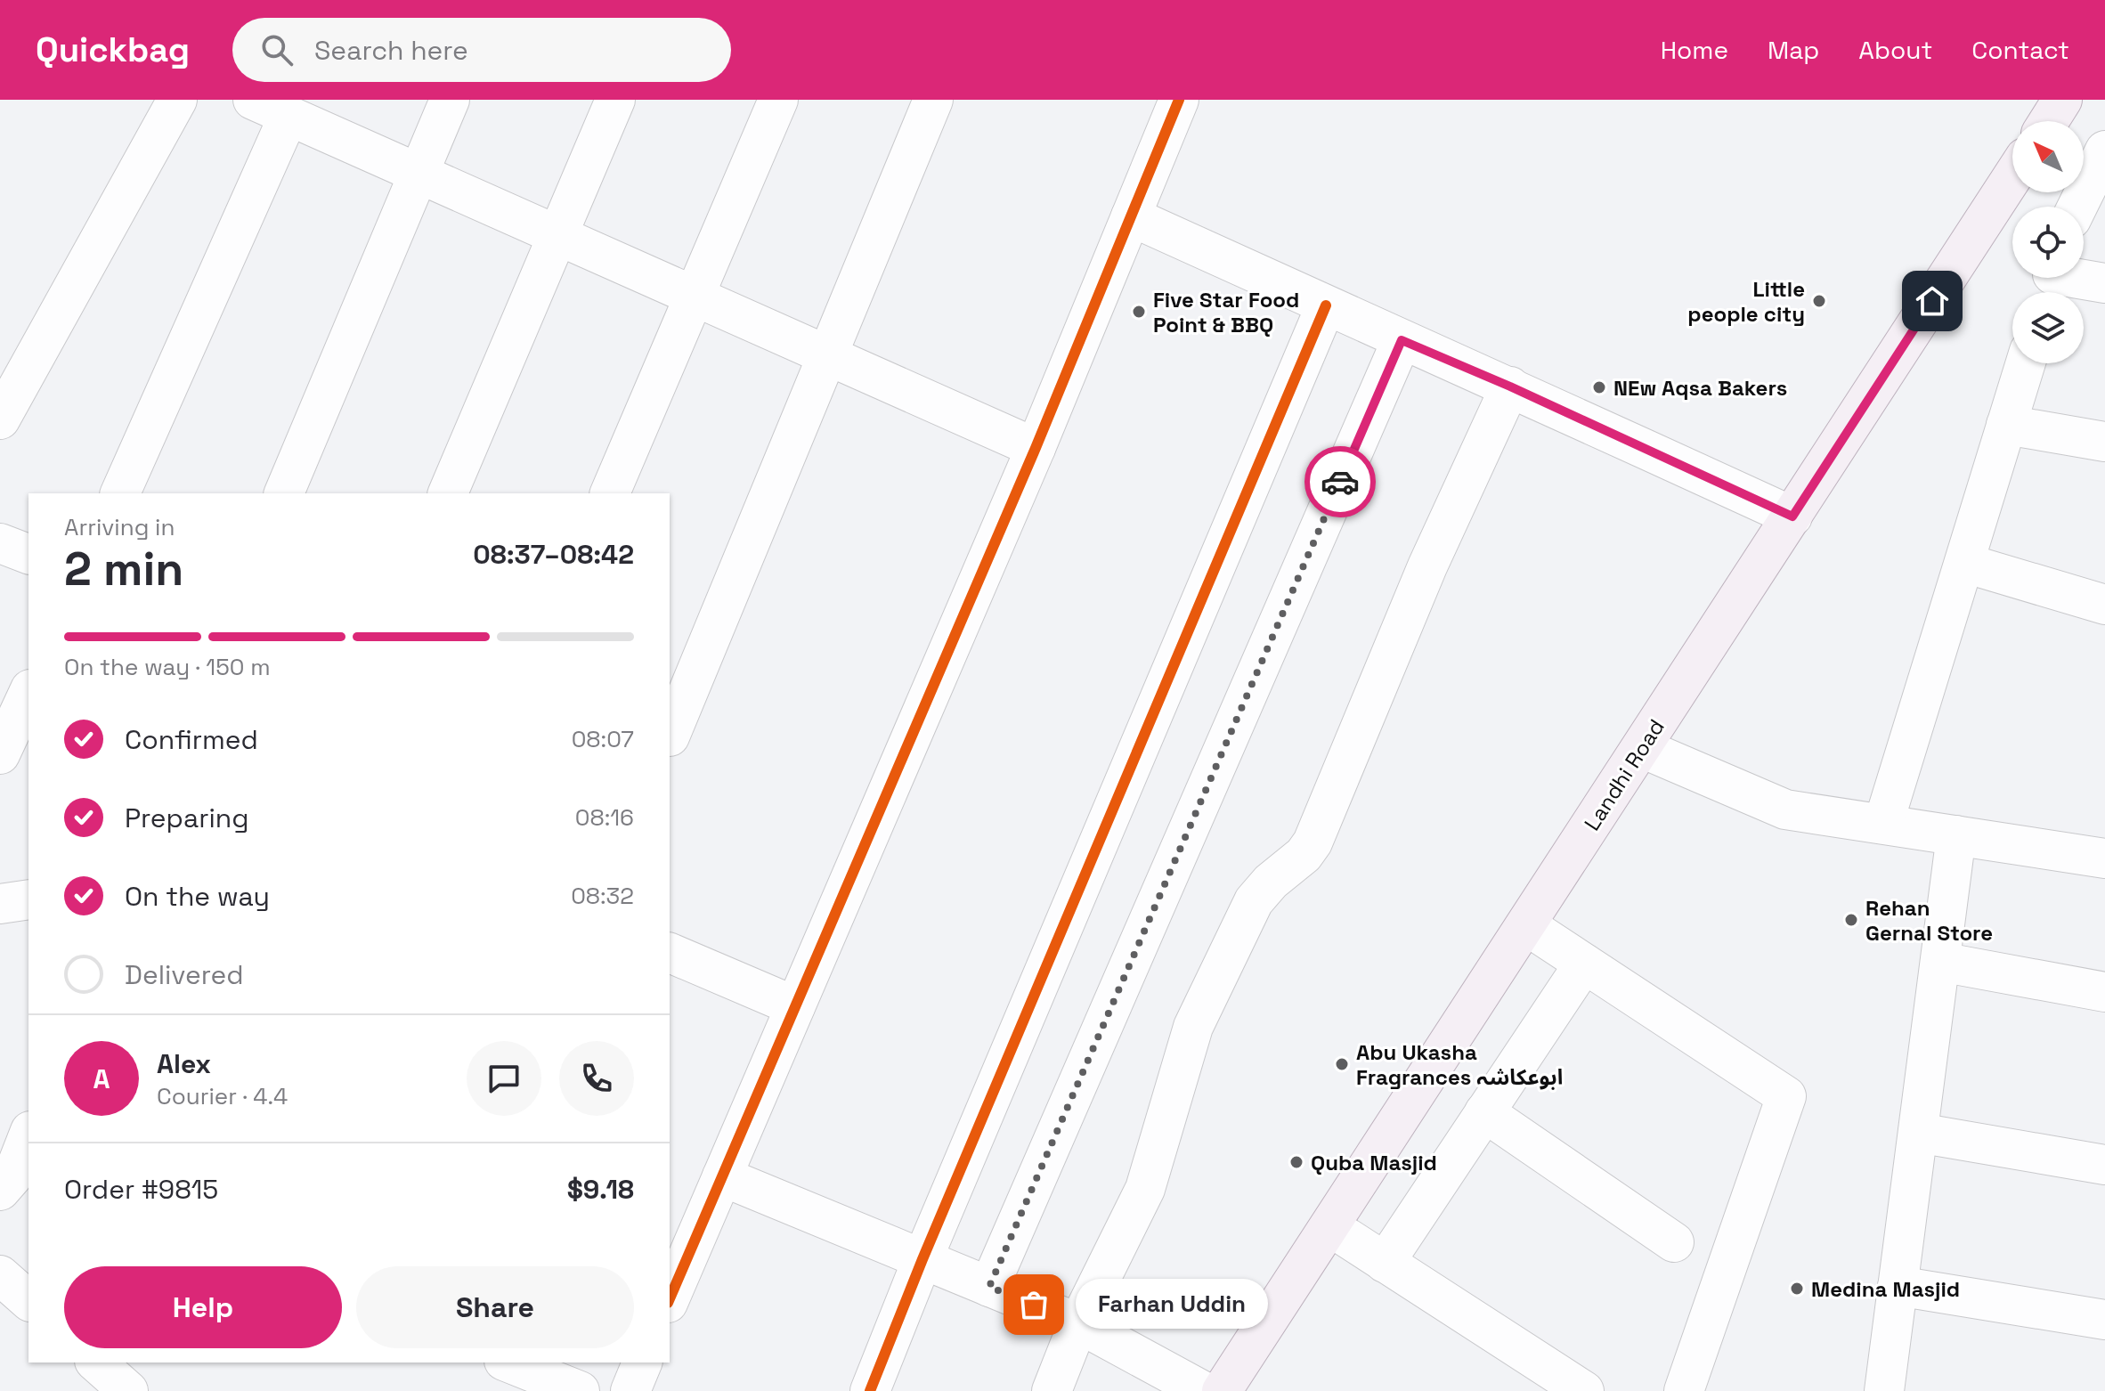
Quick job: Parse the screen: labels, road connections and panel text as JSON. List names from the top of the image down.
{
  "streets": {
    "main road": ["Landhi Road"]
  },
  "places": [
    "Little people city",
    "Five Star Food Point & BBQ",
    "NEw Aqsa Bakers",
    "Rehan Gernal Store",
    "Abu Ukasha Fragrances ابوعکاشہ",
    "Quba Masjid",
    "Medina Masjid",
    "Farhan Uddin"
  ],
  "north": "top left",
  "page": {
    "header": "Quickbag",
    "search": "Search here",
    "nav": [
      "Home",
      "Map",
      "About",
      "Contact"
    ],
    "heading": ["2 min", "Arriving in", "08:37–08:42"],
    "panel": [
      "Alex",
      "Courier · 4.4",
      "Order #9815",
      "$9.18"
    ],
    "bar": "On the way · 150 m",
    "list": [
      ["Confirmed", "08:07"],
      ["Preparing", "08:16"],
      ["On the way", "08:32"],
      "Delivered"
    ],
    "round": "A",
    "buttons": ["Help", "Share"],
    "bubble": "Farhan Uddin"
  }
}
